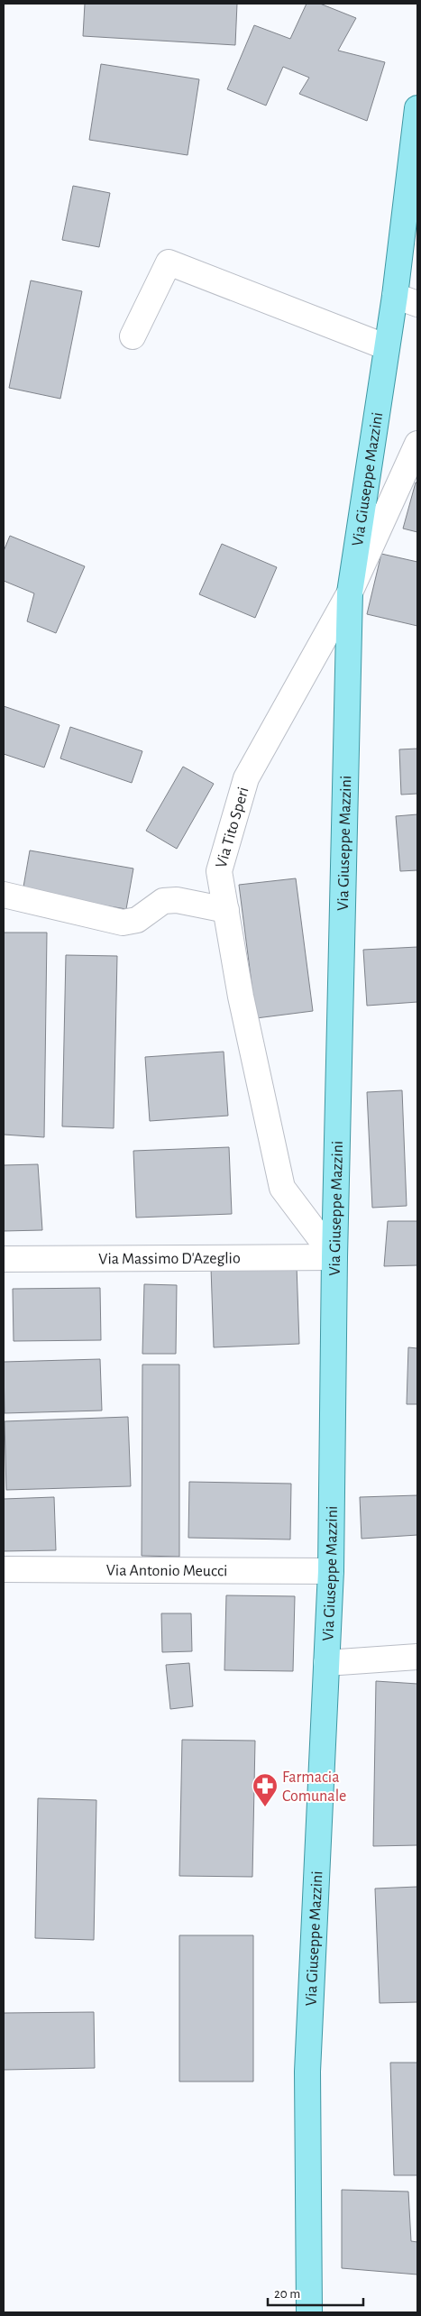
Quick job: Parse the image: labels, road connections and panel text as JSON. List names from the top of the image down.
{
  "streets": {
    "main road": ["Via Giuseppe Mazzini"],
    "street": ["Via Tito Speri", "Via Massimo D'Azeglio", "Via Antonio Meucci"]
  },
  "crossings": [
    ["Via Giuseppe Mazzini", "Via Tito Speri"],
    ["Via Giuseppe Mazzini", "Via Massimo D'Azeglio"],
    ["Via Giuseppe Mazzini", "Via Antonio Meucci"],
    ["Via Tito Speri", "Via Massimo D'Azeglio"]
  ],
  "places": {
    "pharmacy": ["Farmacia Comunale"]
  },
  "scale_bar": "20 m"
}
